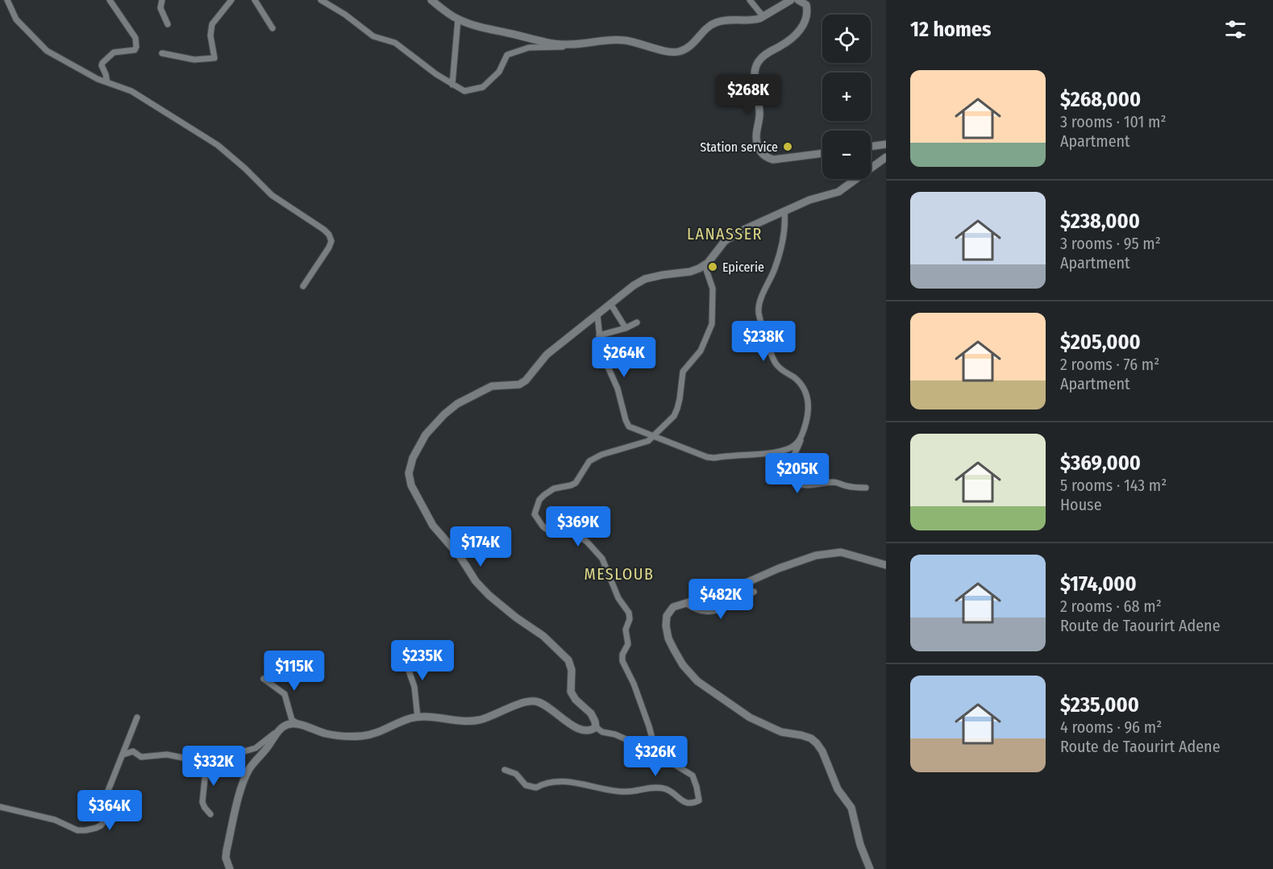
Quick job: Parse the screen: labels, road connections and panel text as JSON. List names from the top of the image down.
{
  "districts": ["LANASSER", "MESLOUB"],
  "places": ["Station service", "Epicerie"],
  "page": {
    "heading": "12 homes",
    "map_buttons": ["+", "−"],
    "list": [
      {
        "name": "$268,000",
        "note": "3 rooms · 101 m² · Apartment"
      },
      {
        "name": "$238,000",
        "note": "3 rooms · 95 m² · Apartment"
      },
      {
        "name": "$205,000",
        "note": "2 rooms · 76 m² · Apartment"
      },
      {
        "name": "$369,000",
        "note": "5 rooms · 143 m² · House"
      },
      {
        "name": "$174,000",
        "note": "2 rooms · 68 m² · Route de Taourirt Adene"
      },
      {
        "name": "$235,000",
        "note": "4 rooms · 96 m² · Route de Taourirt Adene"
      }
    ],
    "price": [
      "$268K",
      "$238K",
      "$264K",
      "$205K",
      "$369K",
      "$174K",
      "$482K",
      "$235K",
      "$115K",
      "$326K",
      "$332K",
      "$364K"
    ]
  }
}
